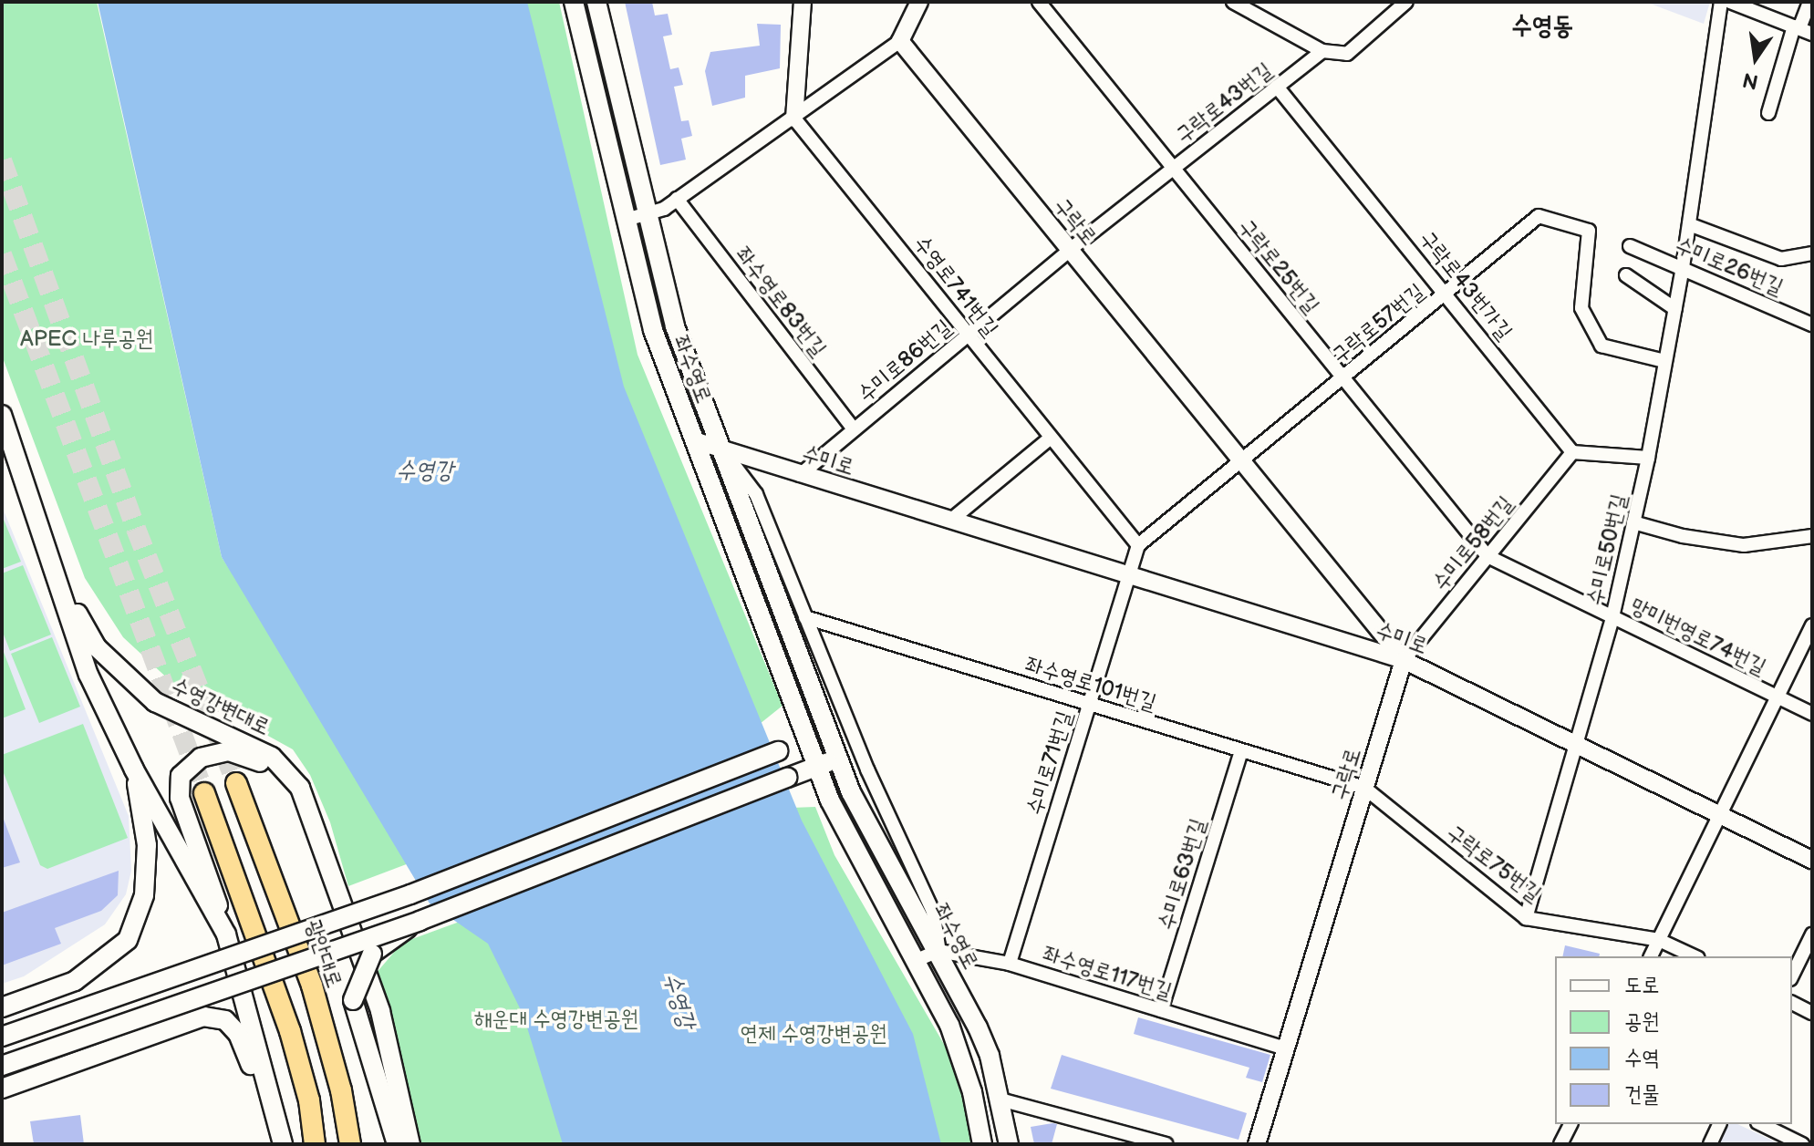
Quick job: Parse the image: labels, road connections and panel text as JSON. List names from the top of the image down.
{
  "streets": {
    "highway": ["광안대로"],
    "main road": ["좌수영로", "수영강변대로"],
    "street": [
      "구락로43번길",
      "구락로",
      "구락로25번길",
      "수미로26번길",
      "구락로43번가길",
      "수영로741번길",
      "좌수영로83번길",
      "구락로57번길",
      "수미로86번길",
      "수미로",
      "수미로58번길",
      "수미로50번길",
      "망미번영로74번길",
      "좌수영로101번길",
      "수미로71번길",
      "구락로75번길",
      "수미로63번길",
      "좌수영로117번길"
    ]
  },
  "crossings": [
    ["구락로43번길", "구락로"],
    ["구락로43번길", "구락로25번길"],
    ["구락로43번길", "구락로43번가길"],
    ["구락로43번길", "수미로86번길"],
    ["구락로", "구락로57번길"],
    ["구락로", "수미로86번길"],
    ["구락로", "수미로"],
    ["구락로", "수미로58번길"],
    ["구락로", "좌수영로101번길"],
    ["구락로", "구락로75번길"],
    ["구락로", "좌수영로117번길"],
    ["구락로25번길", "구락로57번길"],
    ["구락로25번길", "수미로58번길"],
    ["구락로25번길", "망미번영로74번길"],
    ["수미로26번길", "수미로50번길"],
    ["구락로43번가길", "구락로57번길"],
    ["구락로43번가길", "수미로58번길"],
    ["수영로741번길", "수미로86번길"],
    ["좌수영로83번길", "수미로86번길"],
    ["구락로57번길", "수미로50번길"],
    ["수미로86번길", "수미로"],
    ["좌수영로", "수미로"],
    ["좌수영로", "좌수영로117번길"],
    ["수미로", "수미로58번길"],
    ["수미로", "수미로50번길"],
    ["수미로", "수미로71번길"],
    ["수미로58번길", "망미번영로74번길"],
    ["수미로50번길", "망미번영로74번길"],
    ["수미로50번길", "구락로75번길"],
    ["좌수영로101번길", "수미로71번길"],
    ["좌수영로101번길", "구락로75번길"],
    ["좌수영로101번길", "수미로63번길"],
    ["수미로71번길", "좌수영로117번길"],
    ["수미로63번길", "좌수영로117번길"]
  ],
  "districts": ["수영동"],
  "water": ["수영강"],
  "parks": ["APEC 나루공원", "해운대 수영강변공원", "연제 수영강변공원"],
  "legend": [
    "도로",
    "공원",
    "수역",
    "건물"
  ],
  "north": "bottom"
}
